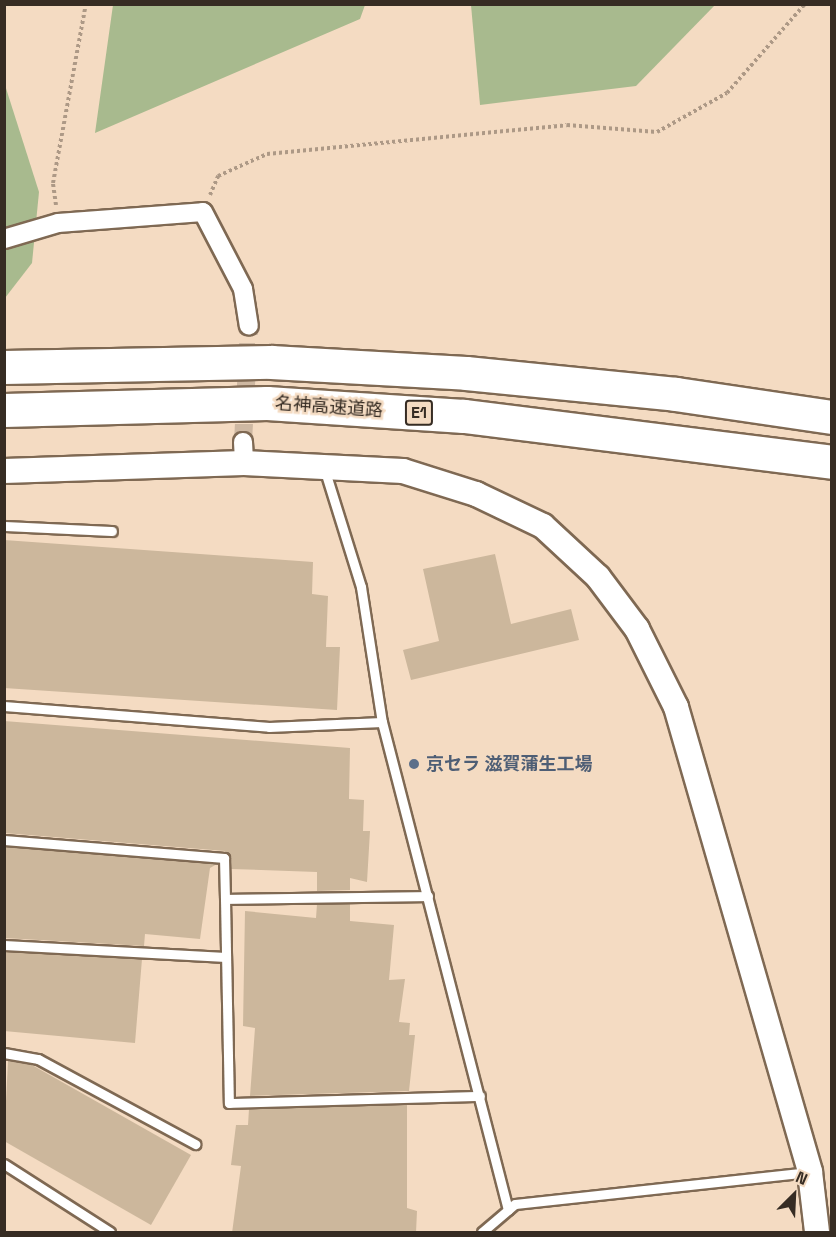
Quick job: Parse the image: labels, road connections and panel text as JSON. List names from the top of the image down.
{
  "streets": {
    "highway": ["名神高速道路", "E1"]
  },
  "places": ["京セラ 滋賀蒲生工場"],
  "north": "top right"
}
